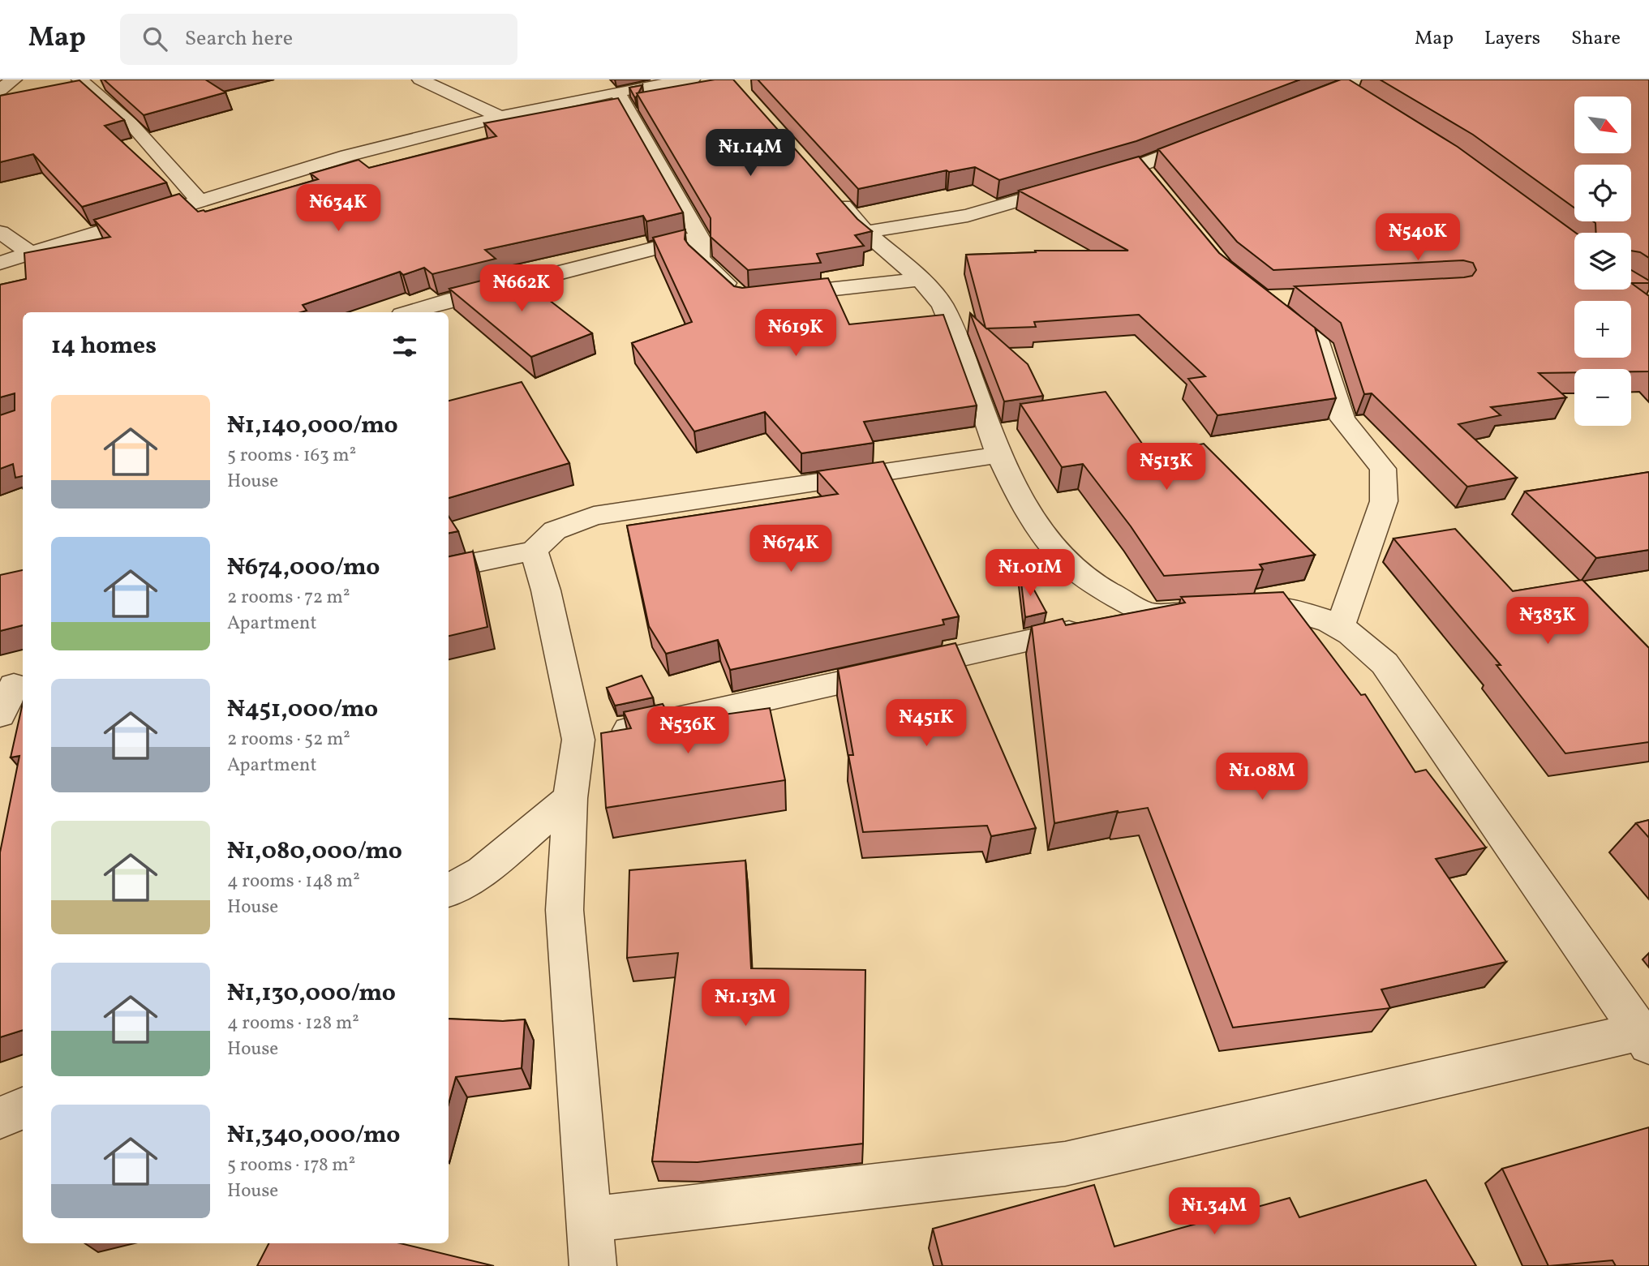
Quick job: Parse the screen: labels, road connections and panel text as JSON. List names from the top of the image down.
{
  "north": "bottom right",
  "page": {
    "header": "Map",
    "search": "Search here",
    "nav": ["Map", "Layers", "Share"],
    "map_buttons": ["+", "−"],
    "price": [
      "₦1.14M",
      "₦634K",
      "₦540K",
      "₦662K",
      "₦619K",
      "₦513K",
      "₦674K",
      "₦1.01M",
      "₦383K",
      "₦451K",
      "₦536K",
      "₦1.08M",
      "₦1.13M",
      "₦1.34M"
    ],
    "heading": "14 homes",
    "list": [
      {
        "name": "₦1,140,000/mo",
        "note": "5 rooms · 163 m² · House"
      },
      {
        "name": "₦674,000/mo",
        "note": "2 rooms · 72 m² · Apartment"
      },
      {
        "name": "₦451,000/mo",
        "note": "2 rooms · 52 m² · Apartment"
      },
      {
        "name": "₦1,080,000/mo",
        "note": "4 rooms · 148 m² · House"
      },
      {
        "name": "₦1,130,000/mo",
        "note": "4 rooms · 128 m² · House"
      },
      {
        "name": "₦1,340,000/mo",
        "note": "5 rooms · 178 m² · House"
      }
    ]
  }
}
